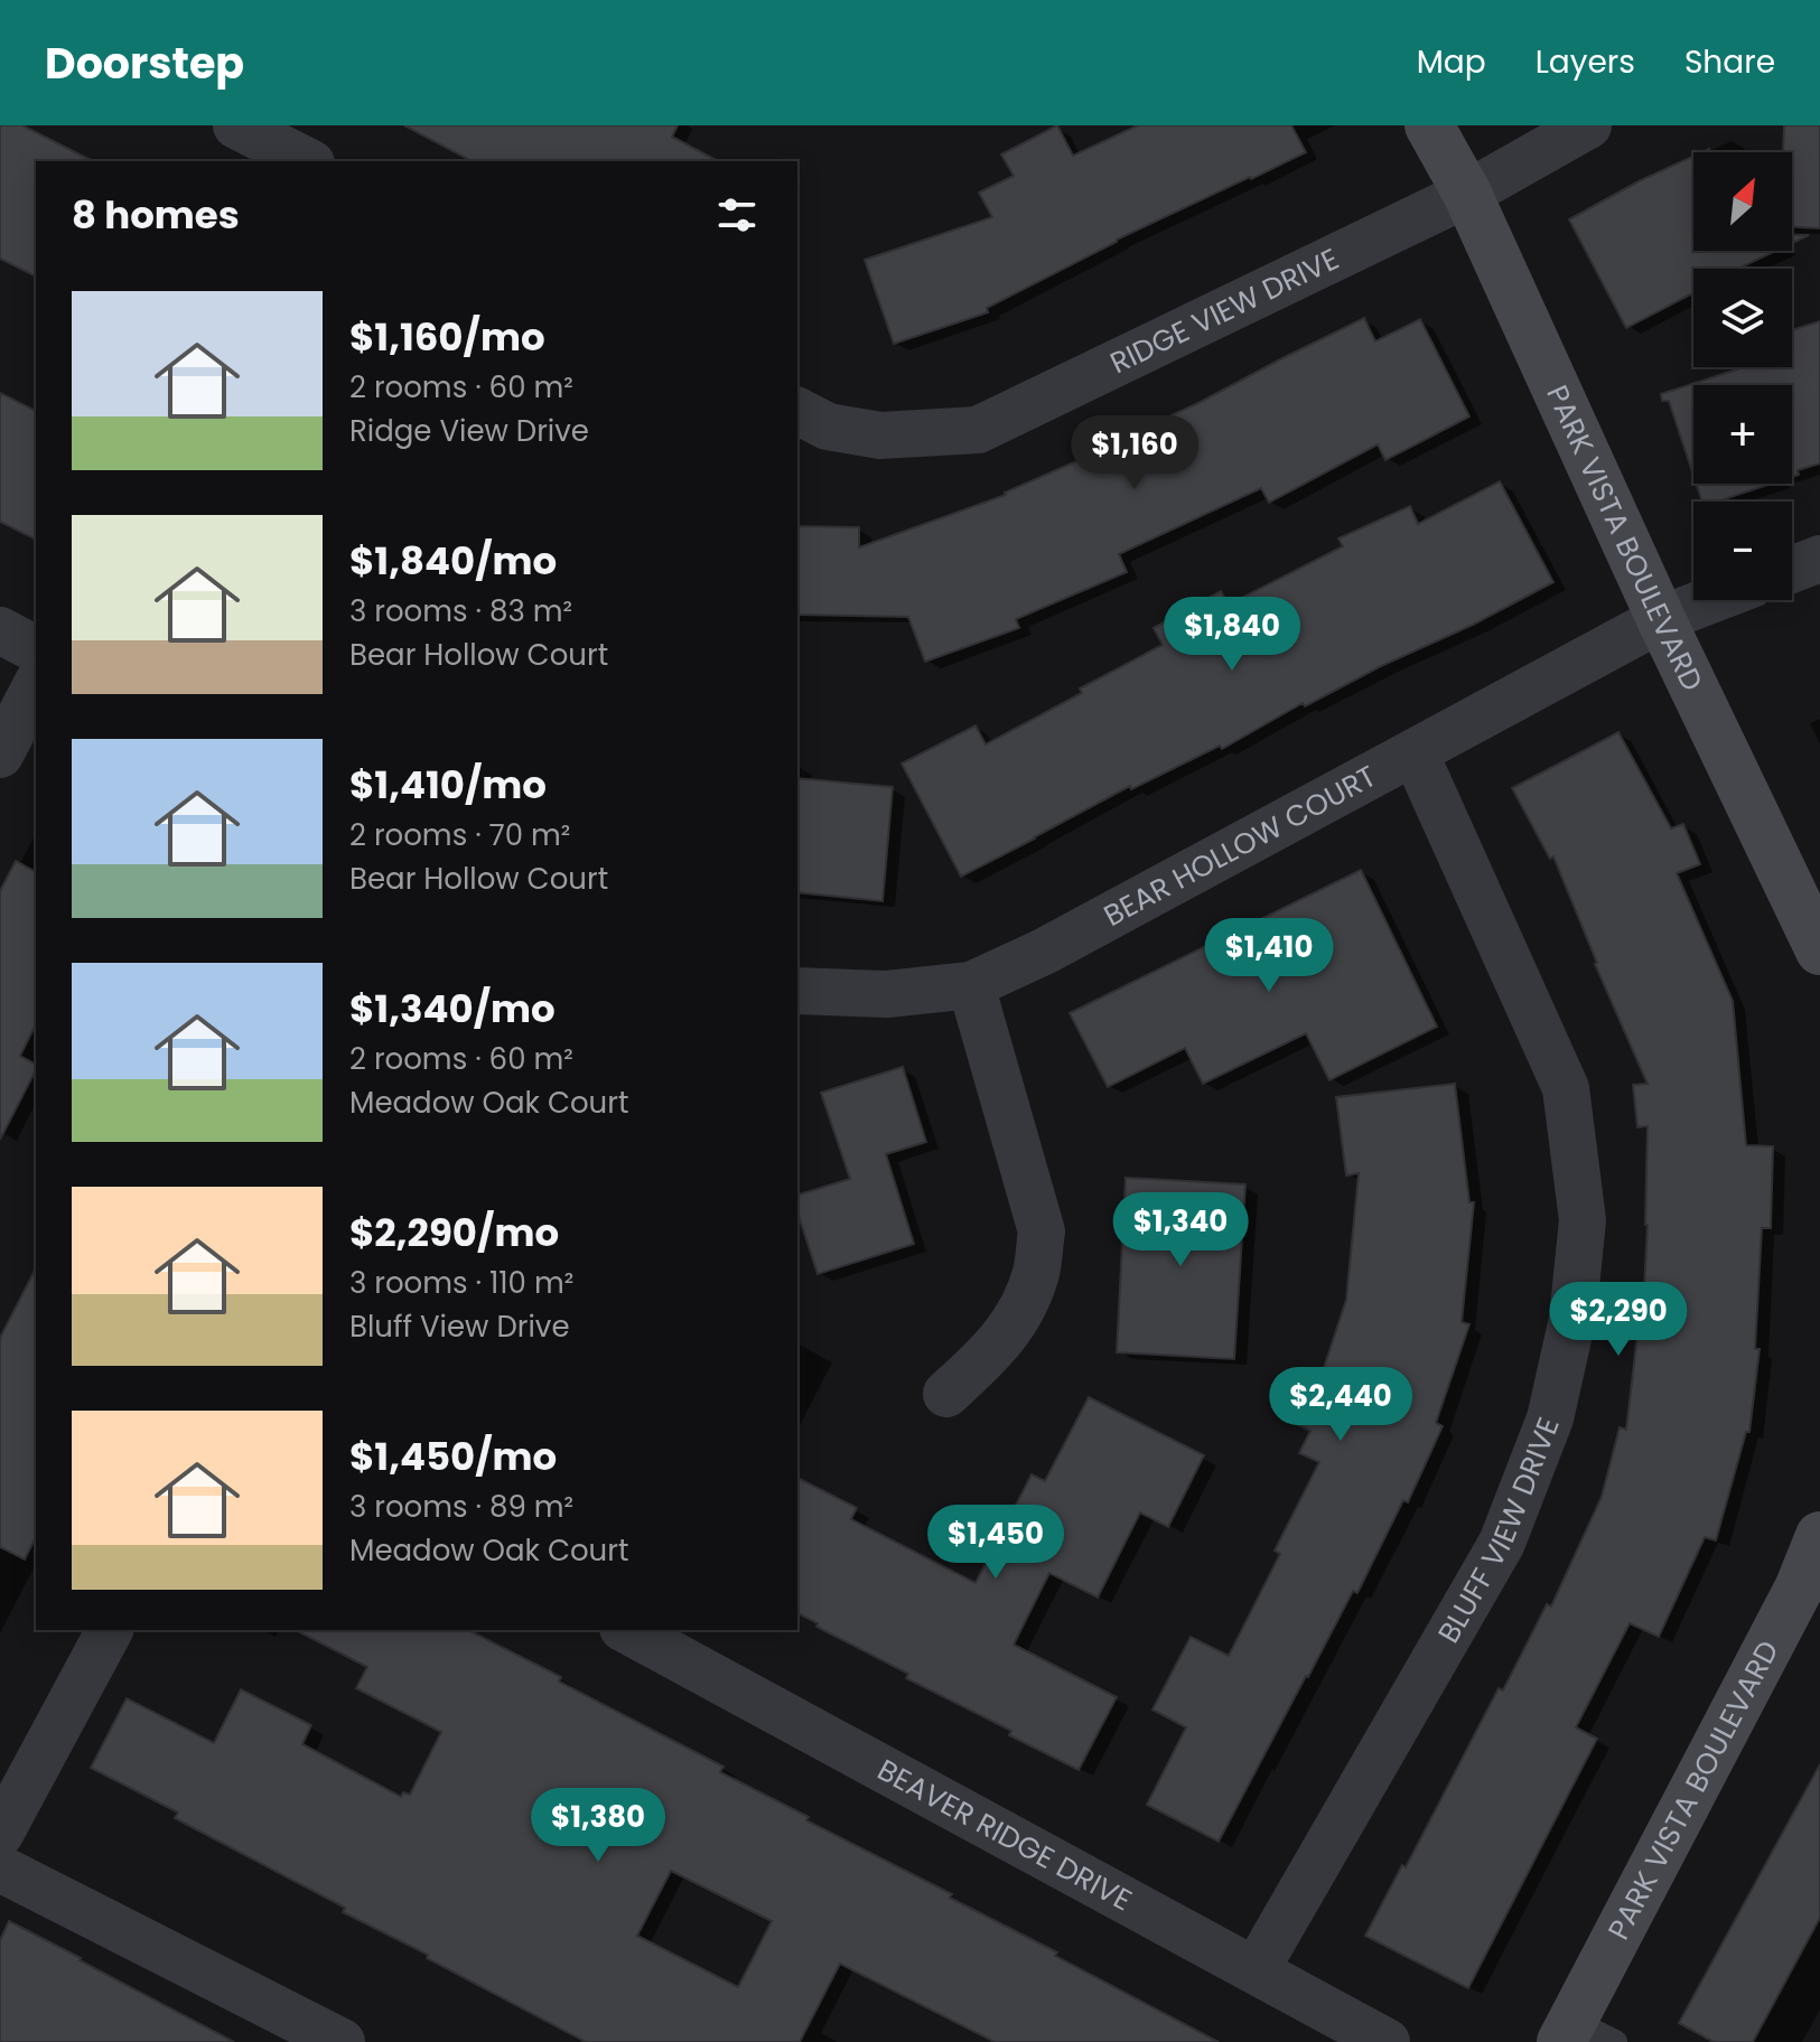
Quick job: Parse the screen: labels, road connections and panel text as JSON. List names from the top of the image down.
{
  "streets": {
    "street": [
      "RIDGE VIEW DRIVE",
      "PARK VISTA BOULEVARD",
      "BEAR HOLLOW COURT",
      "BLUFF VIEW DRIVE",
      "BEAVER RIDGE DRIVE"
    ]
  },
  "crossings": [
    ["RIDGE VIEW DRIVE", "PARK VISTA BOULEVARD"],
    ["PARK VISTA BOULEVARD", "BEAR HOLLOW COURT"],
    ["BEAR HOLLOW COURT", "BLUFF VIEW DRIVE"],
    ["BLUFF VIEW DRIVE", "BEAVER RIDGE DRIVE"]
  ],
  "north": "top right",
  "page": {
    "header": "Doorstep",
    "nav": ["Map", "Layers", "Share"],
    "map_buttons": ["+", "−"],
    "heading": "8 homes",
    "list": [
      {
        "name": "$1,160/mo",
        "note": "2 rooms · 60 m² · Ridge View Drive"
      },
      {
        "name": "$1,840/mo",
        "note": "3 rooms · 83 m² · Bear Hollow Court"
      },
      {
        "name": "$1,410/mo",
        "note": "2 rooms · 70 m² · Bear Hollow Court"
      },
      {
        "name": "$1,340/mo",
        "note": "2 rooms · 60 m² · Meadow Oak Court"
      },
      {
        "name": "$2,290/mo",
        "note": "3 rooms · 110 m² · Bluff View Drive"
      },
      {
        "name": "$1,450/mo",
        "note": "3 rooms · 89 m² · Meadow Oak Court"
      }
    ],
    "price": [
      "$1,160",
      "$1,840",
      "$1,410",
      "$1,340",
      "$2,290",
      "$2,440",
      "$1,450",
      "$1,380"
    ]
  }
}
